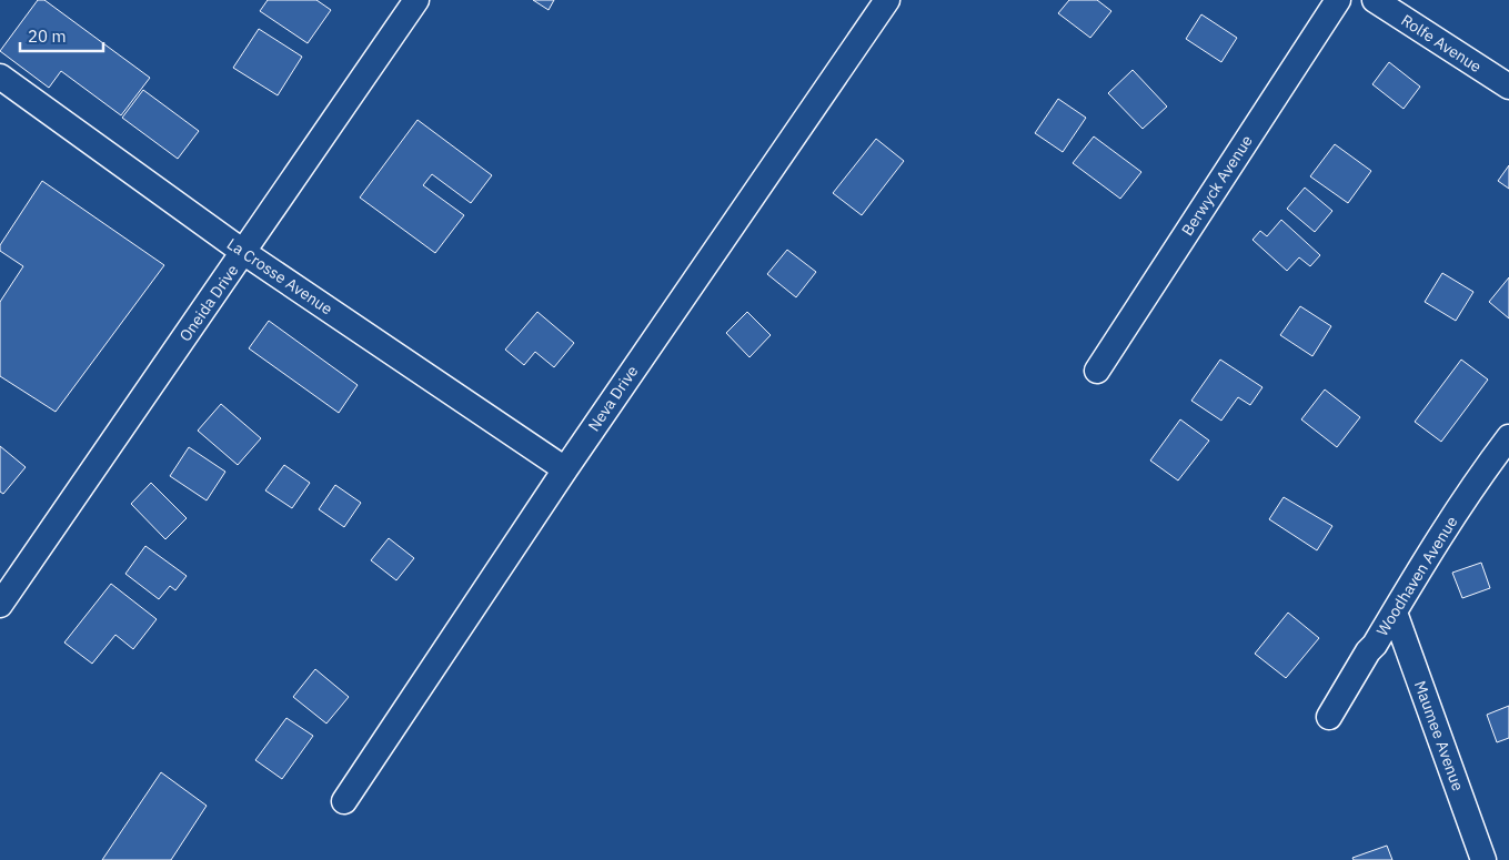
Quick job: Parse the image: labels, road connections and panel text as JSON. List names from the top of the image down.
{
  "streets": {
    "street": [
      "Rolfe Avenue",
      "Berwyck Avenue",
      "La Crosse Avenue",
      "Oneida Drive",
      "Neva Drive",
      "Woodhaven Avenue",
      "Maumee Avenue"
    ]
  },
  "crossings": [
    ["La Crosse Avenue", "Oneida Drive"],
    ["La Crosse Avenue", "Neva Drive"],
    ["Woodhaven Avenue", "Maumee Avenue"]
  ],
  "scale_bar": "20 m"
}
